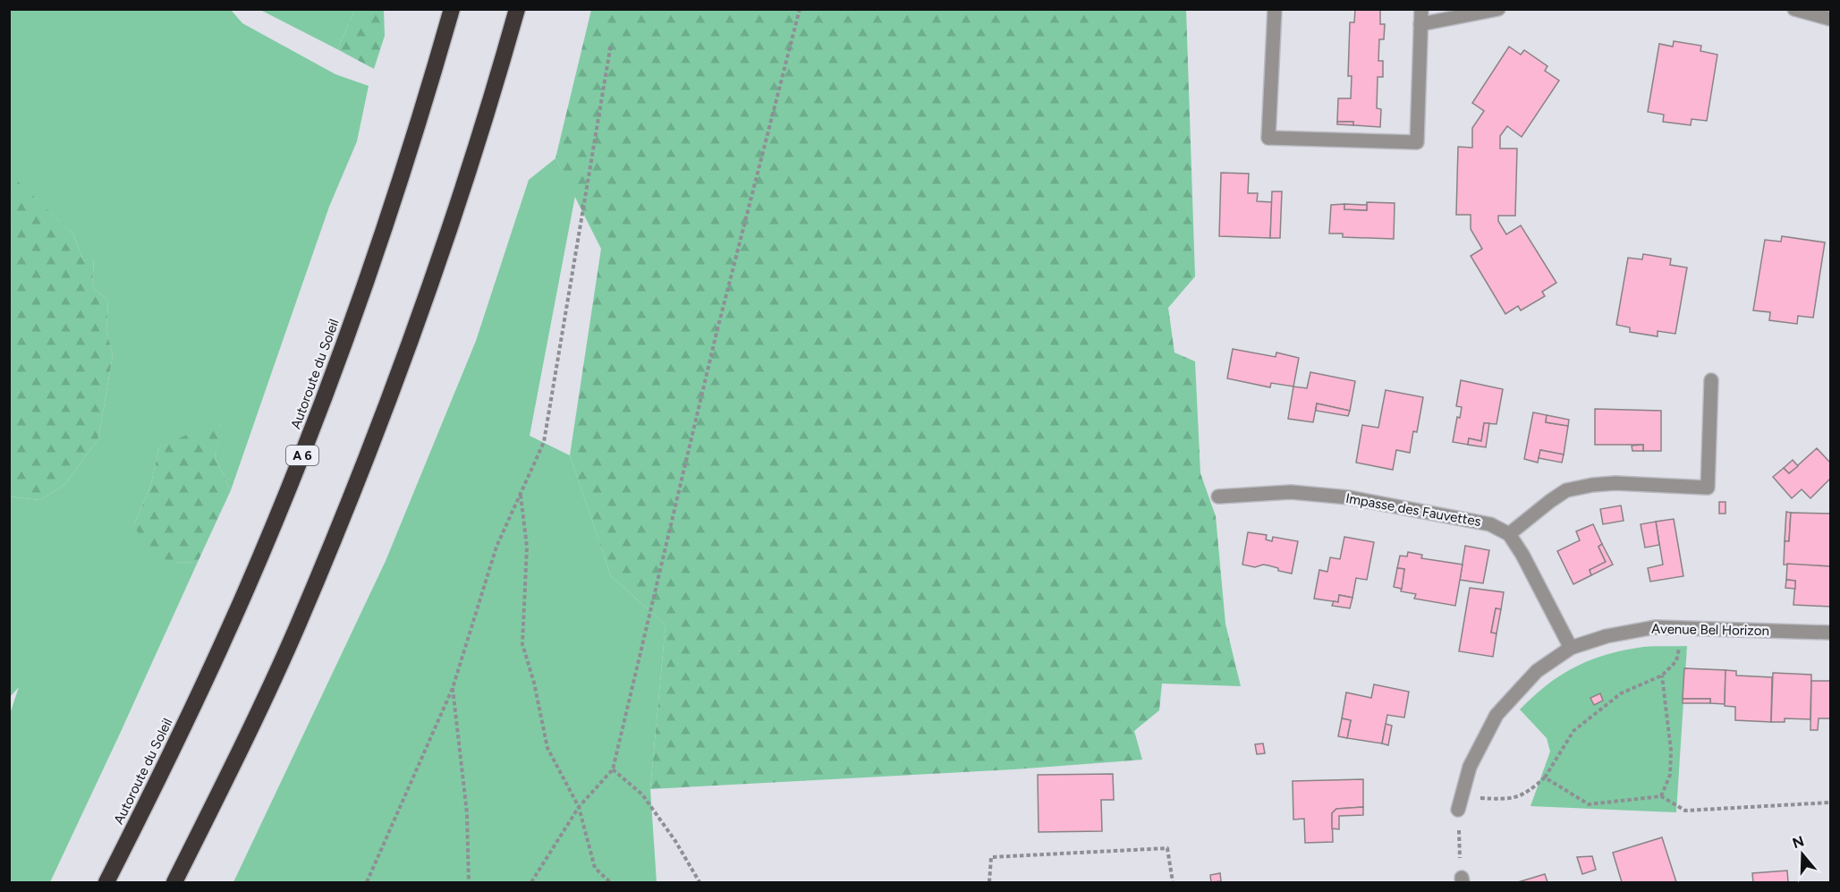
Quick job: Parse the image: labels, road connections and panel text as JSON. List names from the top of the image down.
{
  "streets": {
    "highway": ["Autoroute du Soleil", "A 6"],
    "street": ["Impasse des Fauvettes", "Avenue Bel Horizon"]
  },
  "north": "top"
}
